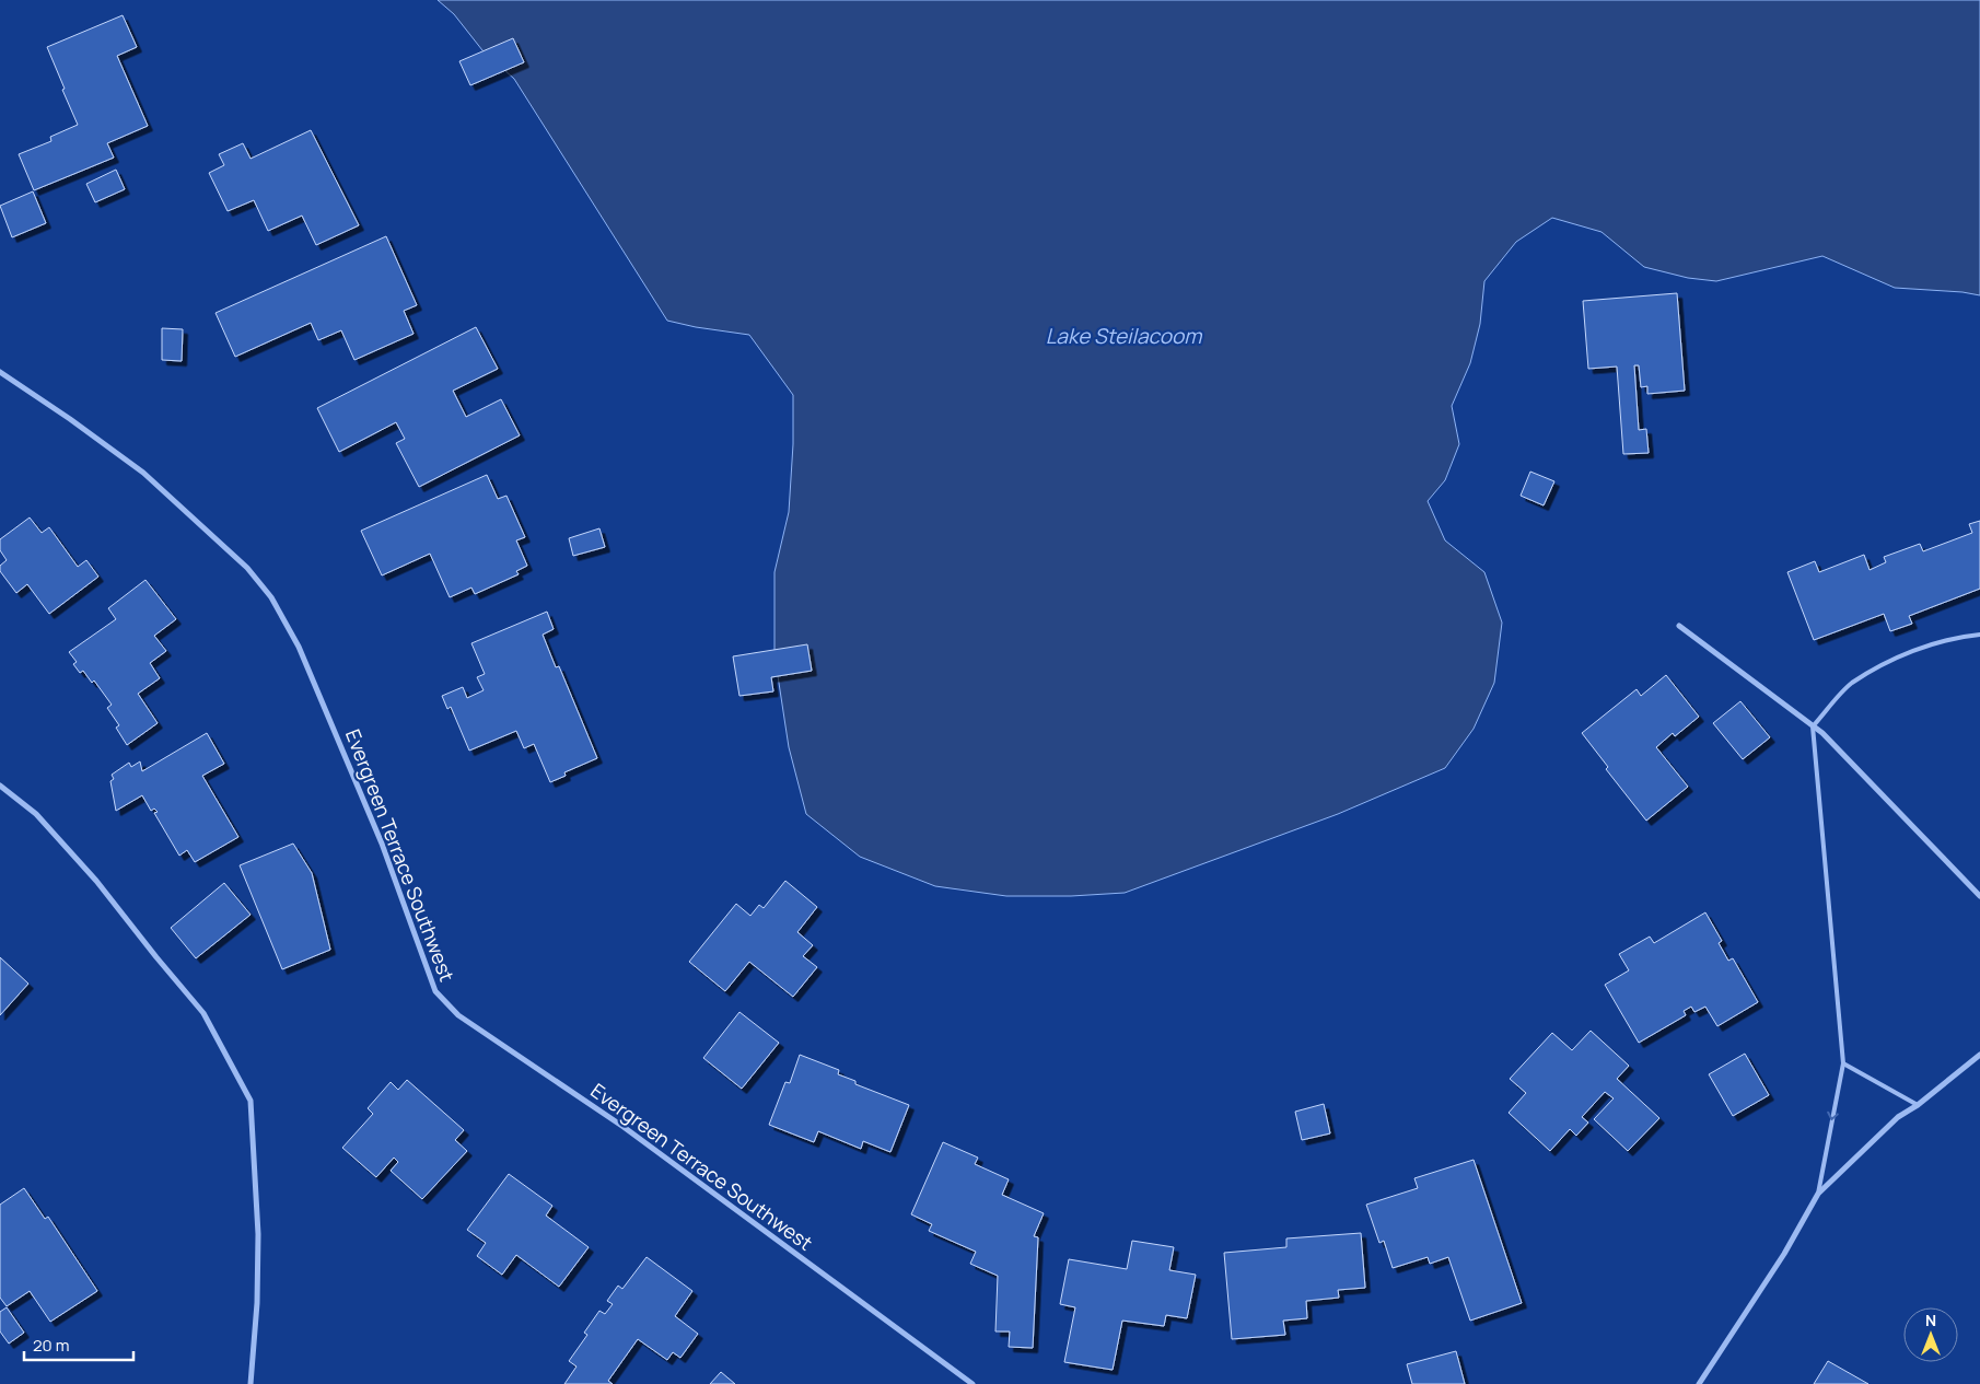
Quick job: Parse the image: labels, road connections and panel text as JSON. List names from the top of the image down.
{
  "streets": {
    "street": ["Evergreen Terrace Southwest"]
  },
  "water": ["Lake Steilacoom"],
  "scale_bar": "20 m",
  "north": "top"
}
